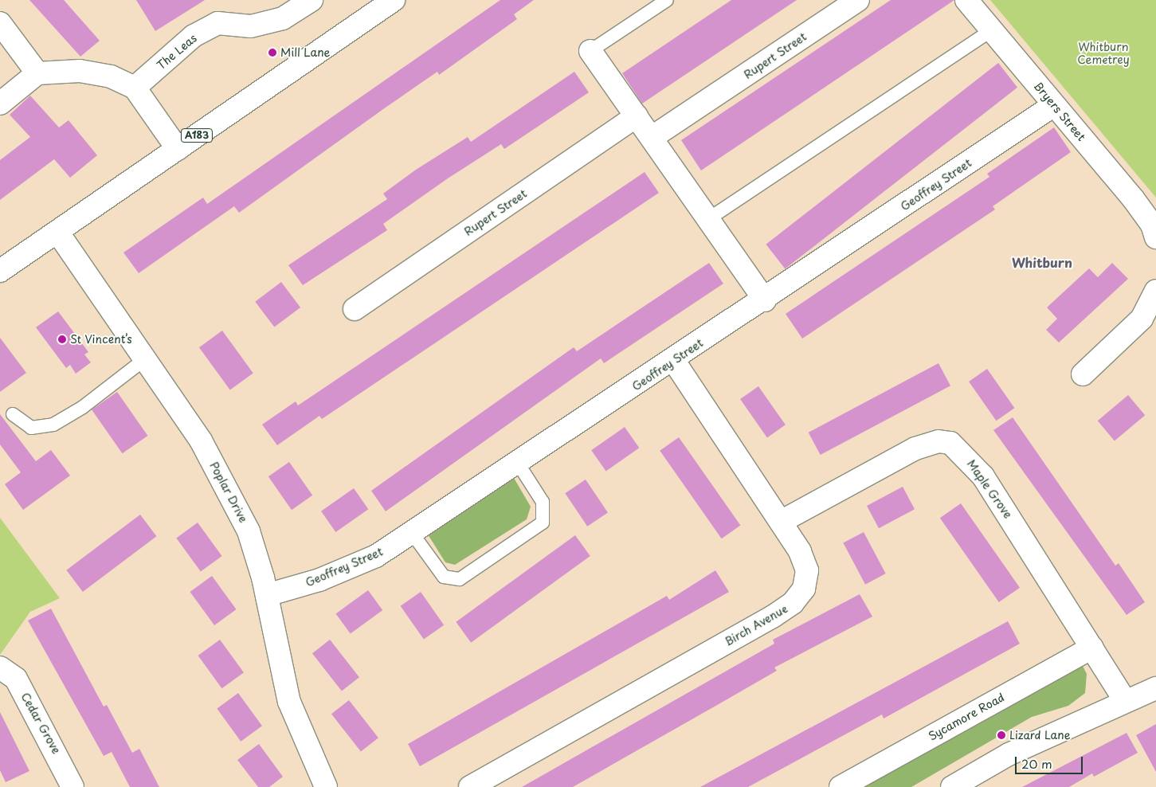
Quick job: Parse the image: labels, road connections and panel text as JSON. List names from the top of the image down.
{
  "streets": {
    "street": [
      "The Leas",
      "Rupert Street",
      "Bryers Street",
      "A183",
      "Geoffrey Street",
      "Maple Grove",
      "Poplar Drive",
      "Birch Avenue",
      "Sycamore Road",
      "Cedar Grove"
    ]
  },
  "crossings": [
    ["Bryers Street", "Geoffrey Street"],
    ["A183", "Poplar Drive"],
    ["Geoffrey Street", "Poplar Drive"],
    ["Geoffrey Street", "Birch Avenue"],
    ["Maple Grove", "Birch Avenue"],
    ["Maple Grove", "Sycamore Road"]
  ],
  "districts": ["Whitburn"],
  "parks": ["Whitburn Cemetrey"],
  "places": ["Mill Lane", "St Vincent’s", "Lizard Lane"],
  "scale_bar": "20 m"
}
